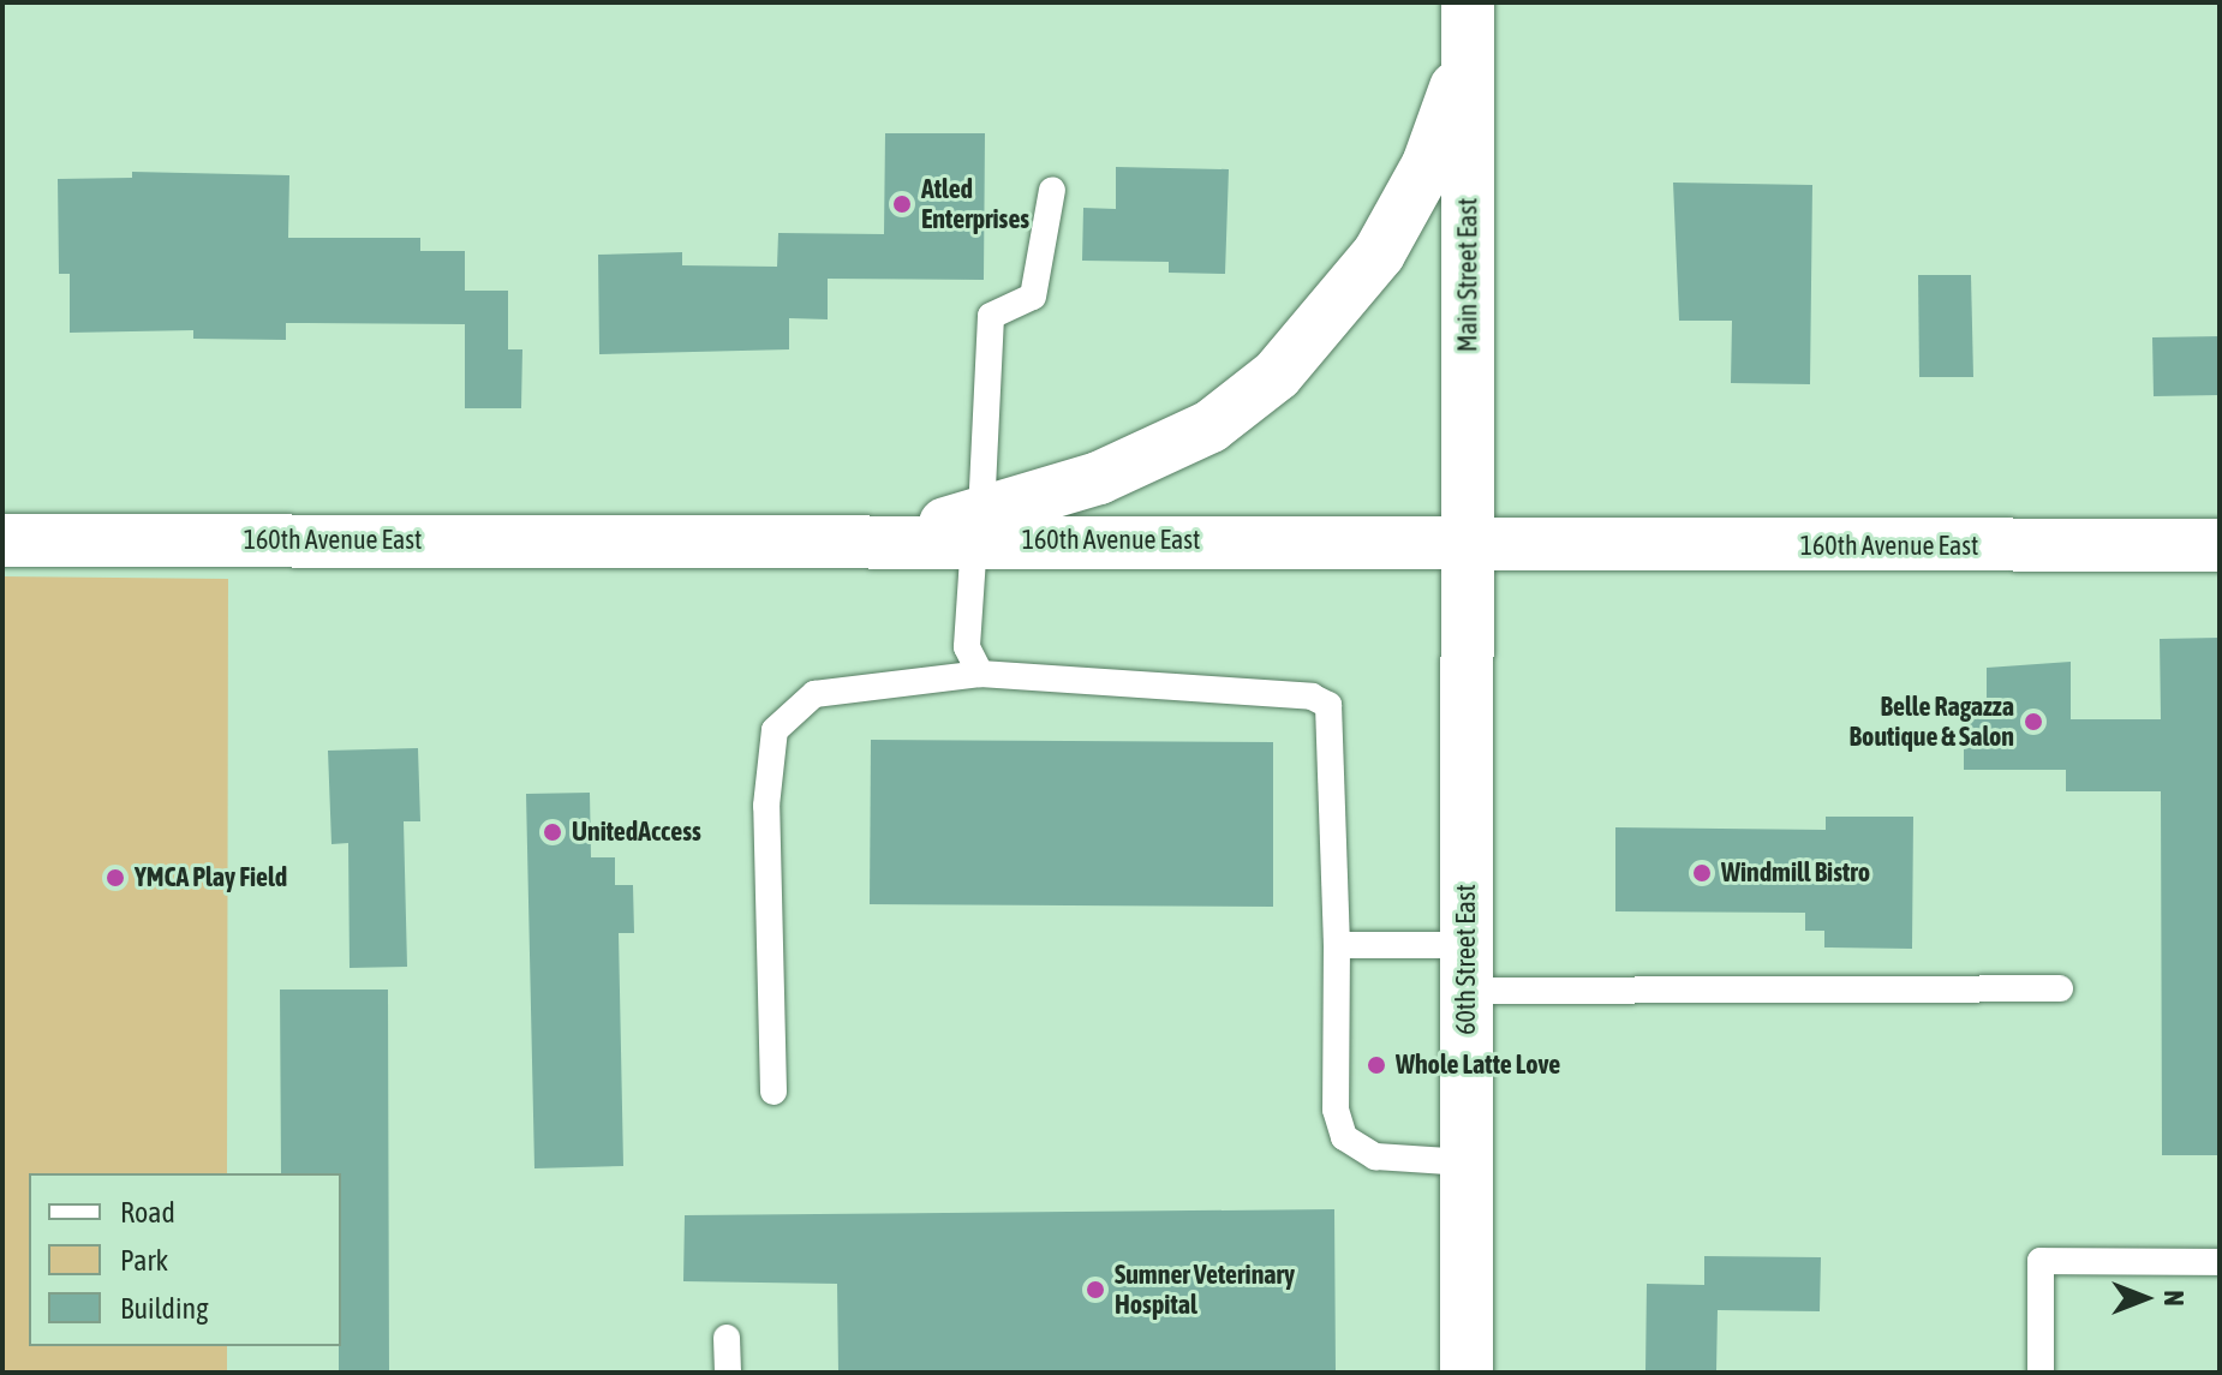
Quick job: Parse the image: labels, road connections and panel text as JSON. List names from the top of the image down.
{
  "streets": {
    "street": ["Main Street East", "160th Avenue East", "60th Street East"]
  },
  "crossings": [
    ["Main Street East", "160th Avenue East"],
    ["Main Street East", "60th Street East"],
    ["160th Avenue East", "60th Street East"]
  ],
  "places": [
    "Atled Enterprises",
    "Belle Ragazza Boutique & Salon",
    "UnitedAccess",
    "Windmill Bistro",
    "YMCA Play Field",
    "Whole Latte Love",
    "Sumner Veterinary Hospital"
  ],
  "legend": ["Road", "Park", "Building"],
  "north": "right"
}
